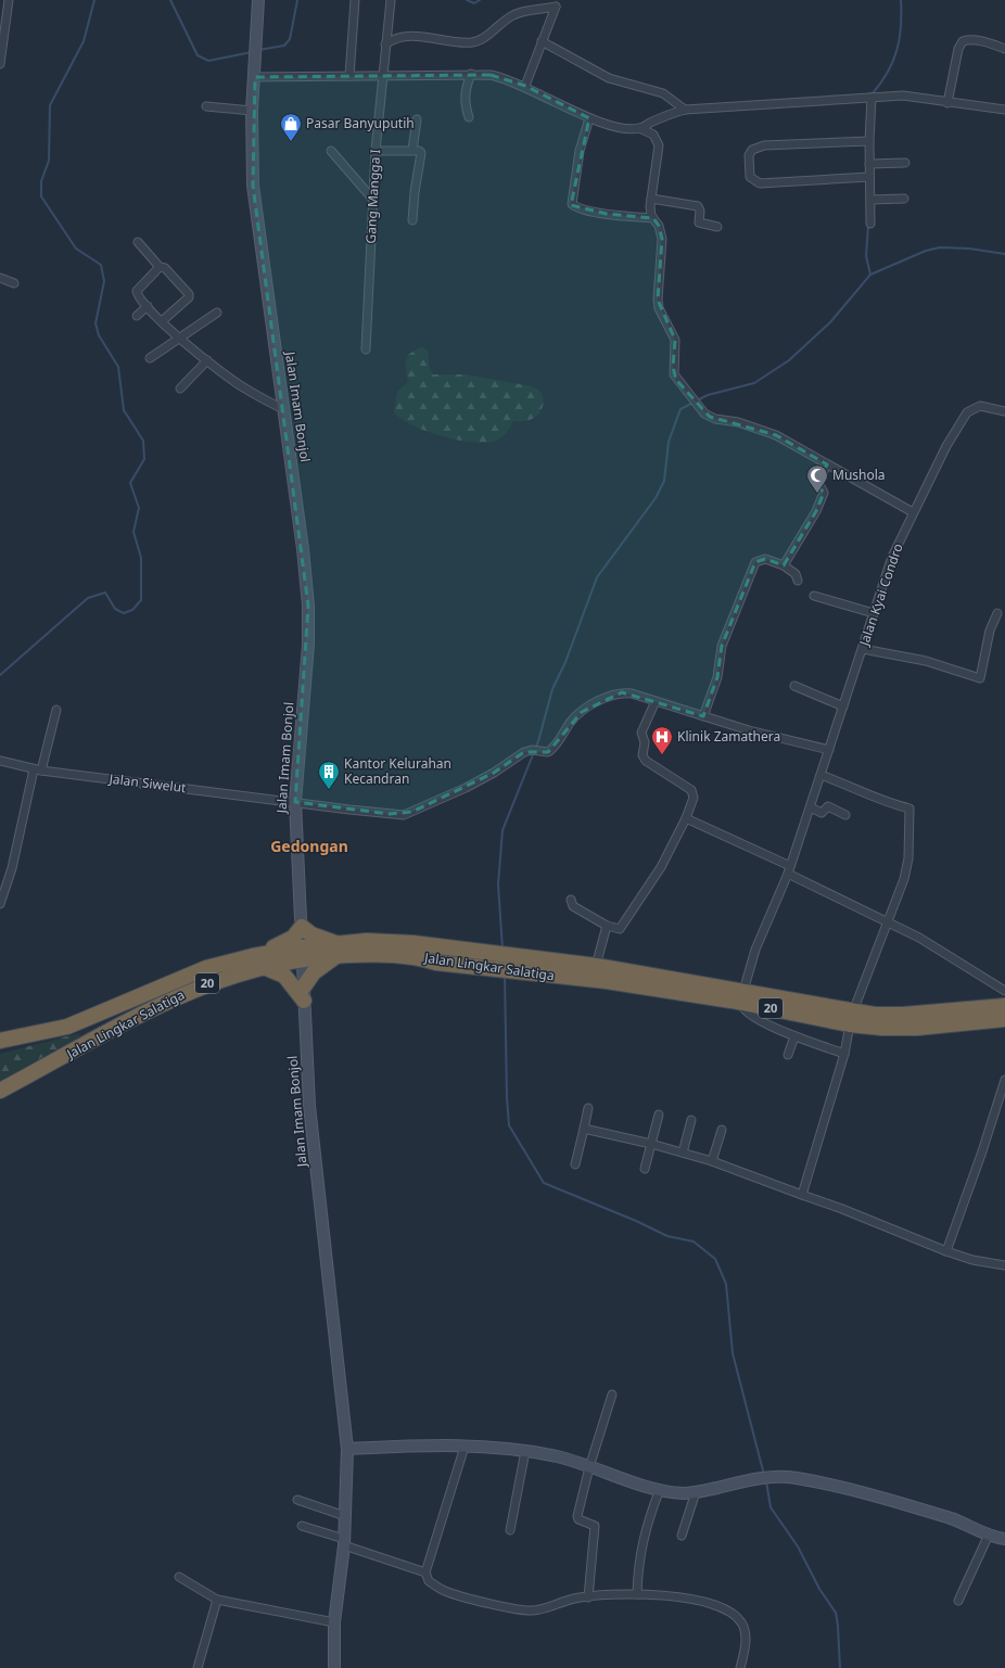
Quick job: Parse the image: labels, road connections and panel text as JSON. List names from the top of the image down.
{
  "streets": {
    "highway": ["Jalan Lingkar Salatiga", "20"],
    "main road": ["Jalan Imam Bonjol"],
    "street": ["Gang Mangga I", "Jalan Kyai Condro", "Jalan Siwelut"]
  },
  "crossings": [
    ["Jalan Imam Bonjol", "Jalan Siwelut"],
    ["Jalan Imam Bonjol", "Jalan Lingkar Salatiga"],
    ["Jalan Kyai Condro", "Jalan Lingkar Salatiga"]
  ],
  "districts": ["Gedongan"],
  "places": {
    "shop": ["Pasar Banyuputih"],
    "mosque": ["Mushola"],
    "hospital": ["Klinik Zamathera"],
    "building": ["Kantor Kelurahan Kecandran"]
  }
}
